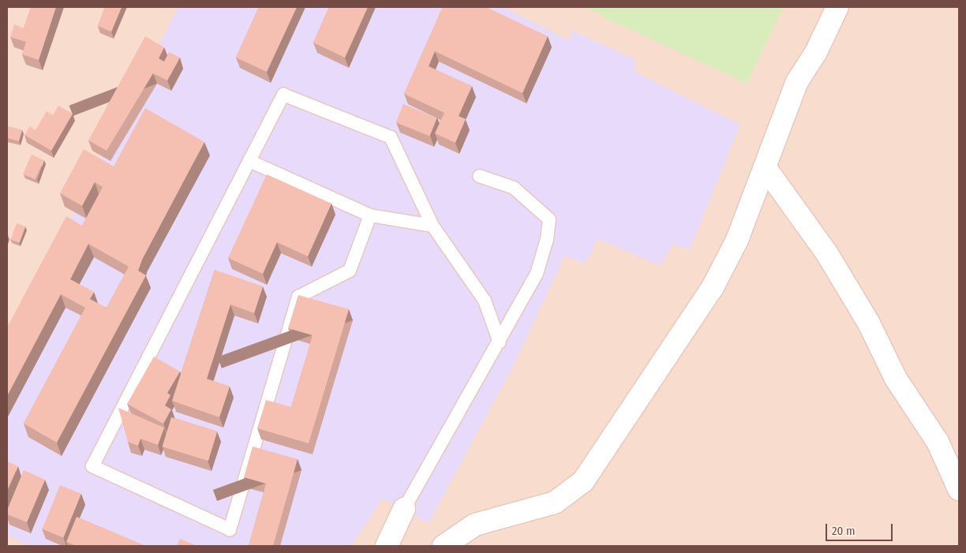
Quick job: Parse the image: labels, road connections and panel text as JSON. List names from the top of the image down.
{
  "scale_bar": "20 m"
}
